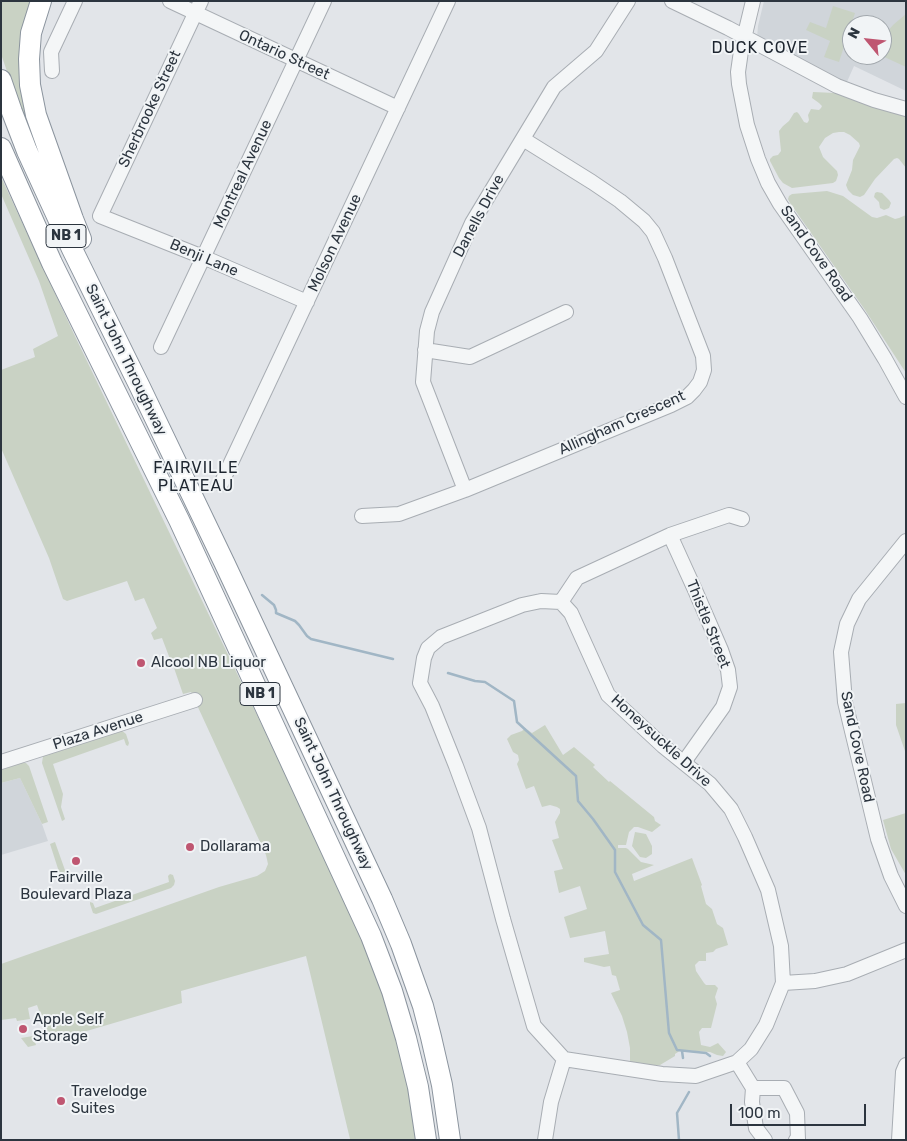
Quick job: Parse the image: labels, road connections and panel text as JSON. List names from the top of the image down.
{
  "streets": {
    "highway": ["NB 1", "Saint John Throughway"],
    "street": [
      "Ontario Street",
      "Sherbrooke Street",
      "Montreal Avenue",
      "Danells Drive",
      "Molson Avenue",
      "Sand Cove Road",
      "Benji Lane",
      "Allingham Crescent",
      "Thistle Street",
      "Plaza Avenue",
      "Honeysuckle Drive"
    ]
  },
  "crossings": [
    ["Ontario Street", "Sherbrooke Street"],
    ["Ontario Street", "Montreal Avenue"],
    ["Ontario Street", "Molson Avenue"],
    ["Sherbrooke Street", "Benji Lane"],
    ["Montreal Avenue", "Benji Lane"],
    ["Danells Drive", "Allingham Crescent"],
    ["Molson Avenue", "Benji Lane"],
    ["Thistle Street", "Honeysuckle Drive"]
  ],
  "districts": ["DUCK COVE", "FAIRVILLE PLATEAU"],
  "places": [
    "Alcool NB Liquor",
    "Dollarama",
    "Fairville Boulevard Plaza",
    "Apple Self Storage",
    "Travelodge Suites"
  ],
  "scale_bar": "100 m",
  "north": "top left"
}
